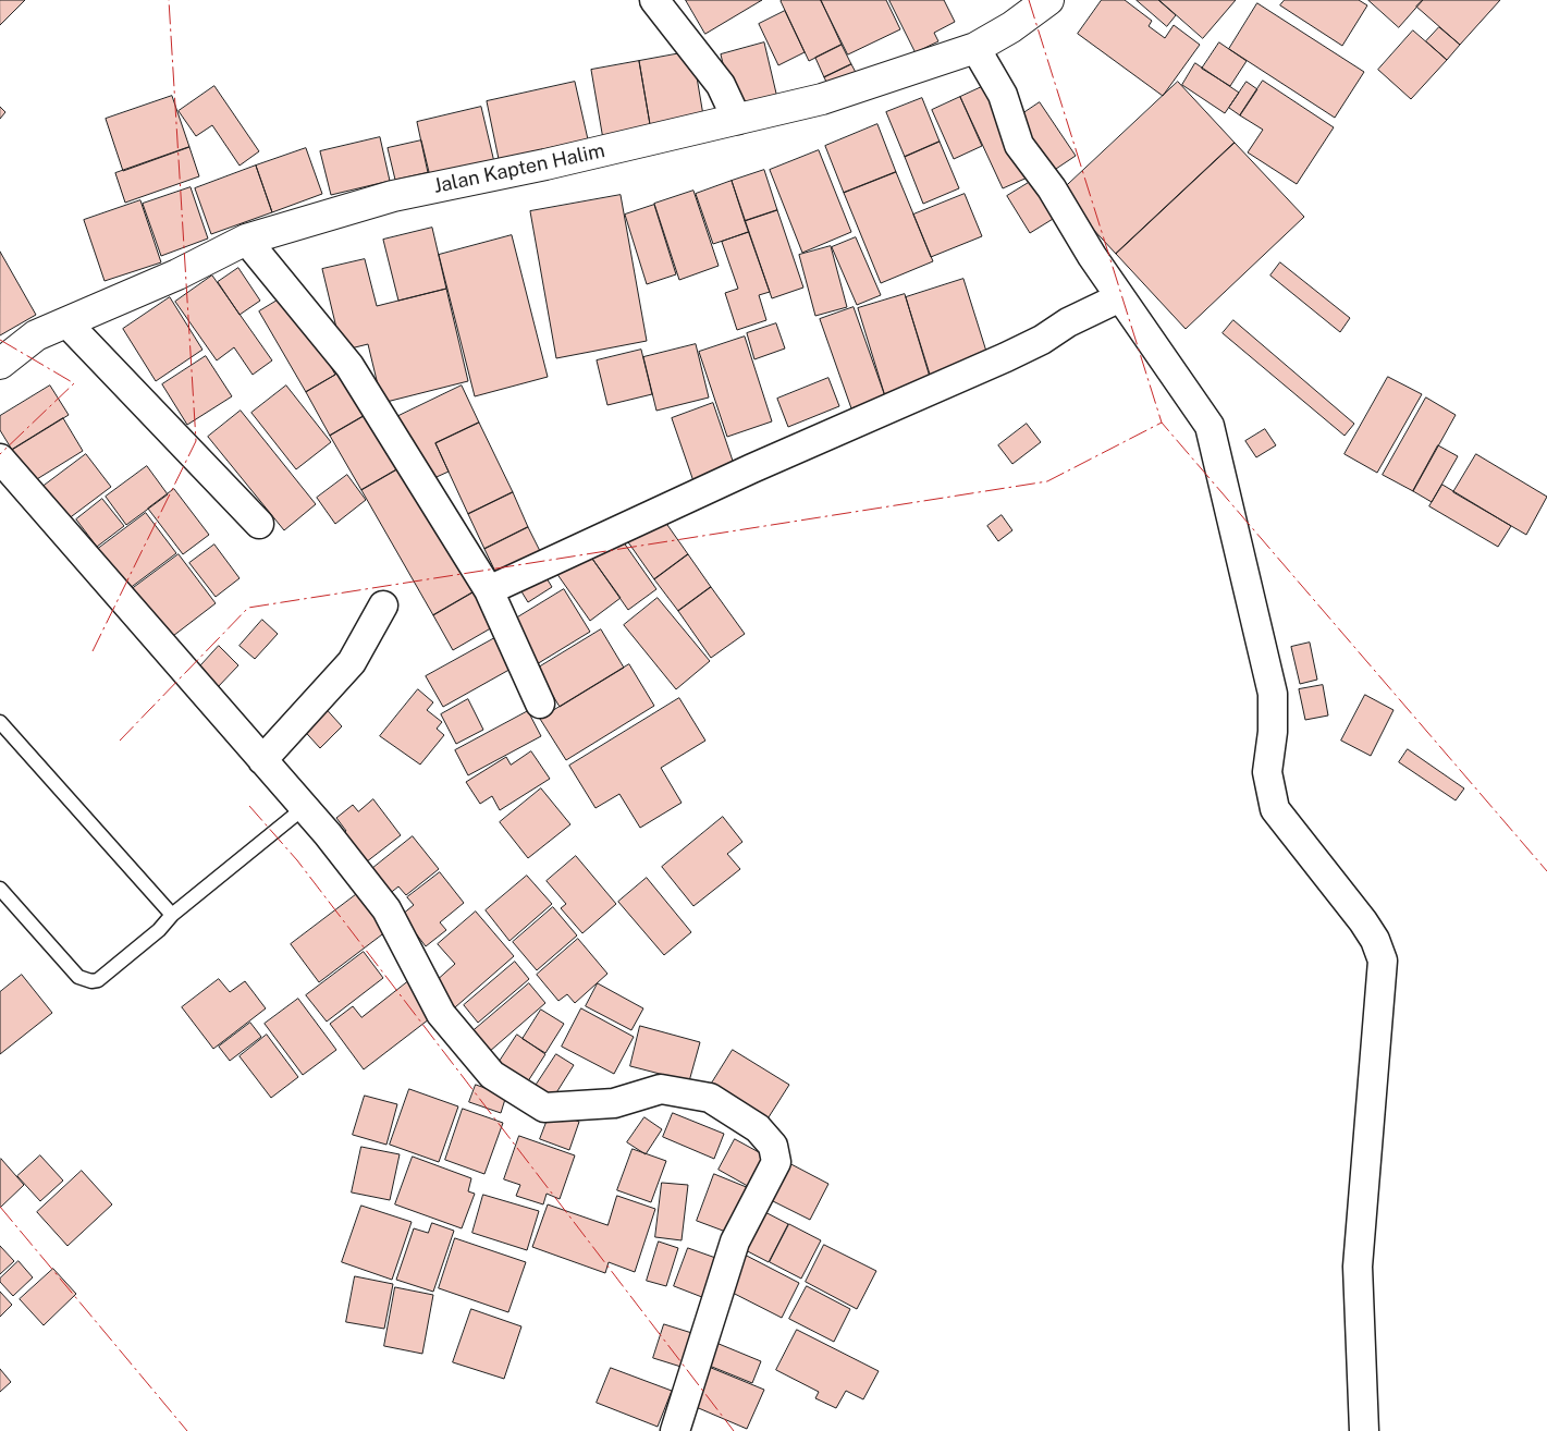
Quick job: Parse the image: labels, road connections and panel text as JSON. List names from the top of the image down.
{
  "streets": {
    "main road": ["Jalan Kapten Halim"]
  }
}
